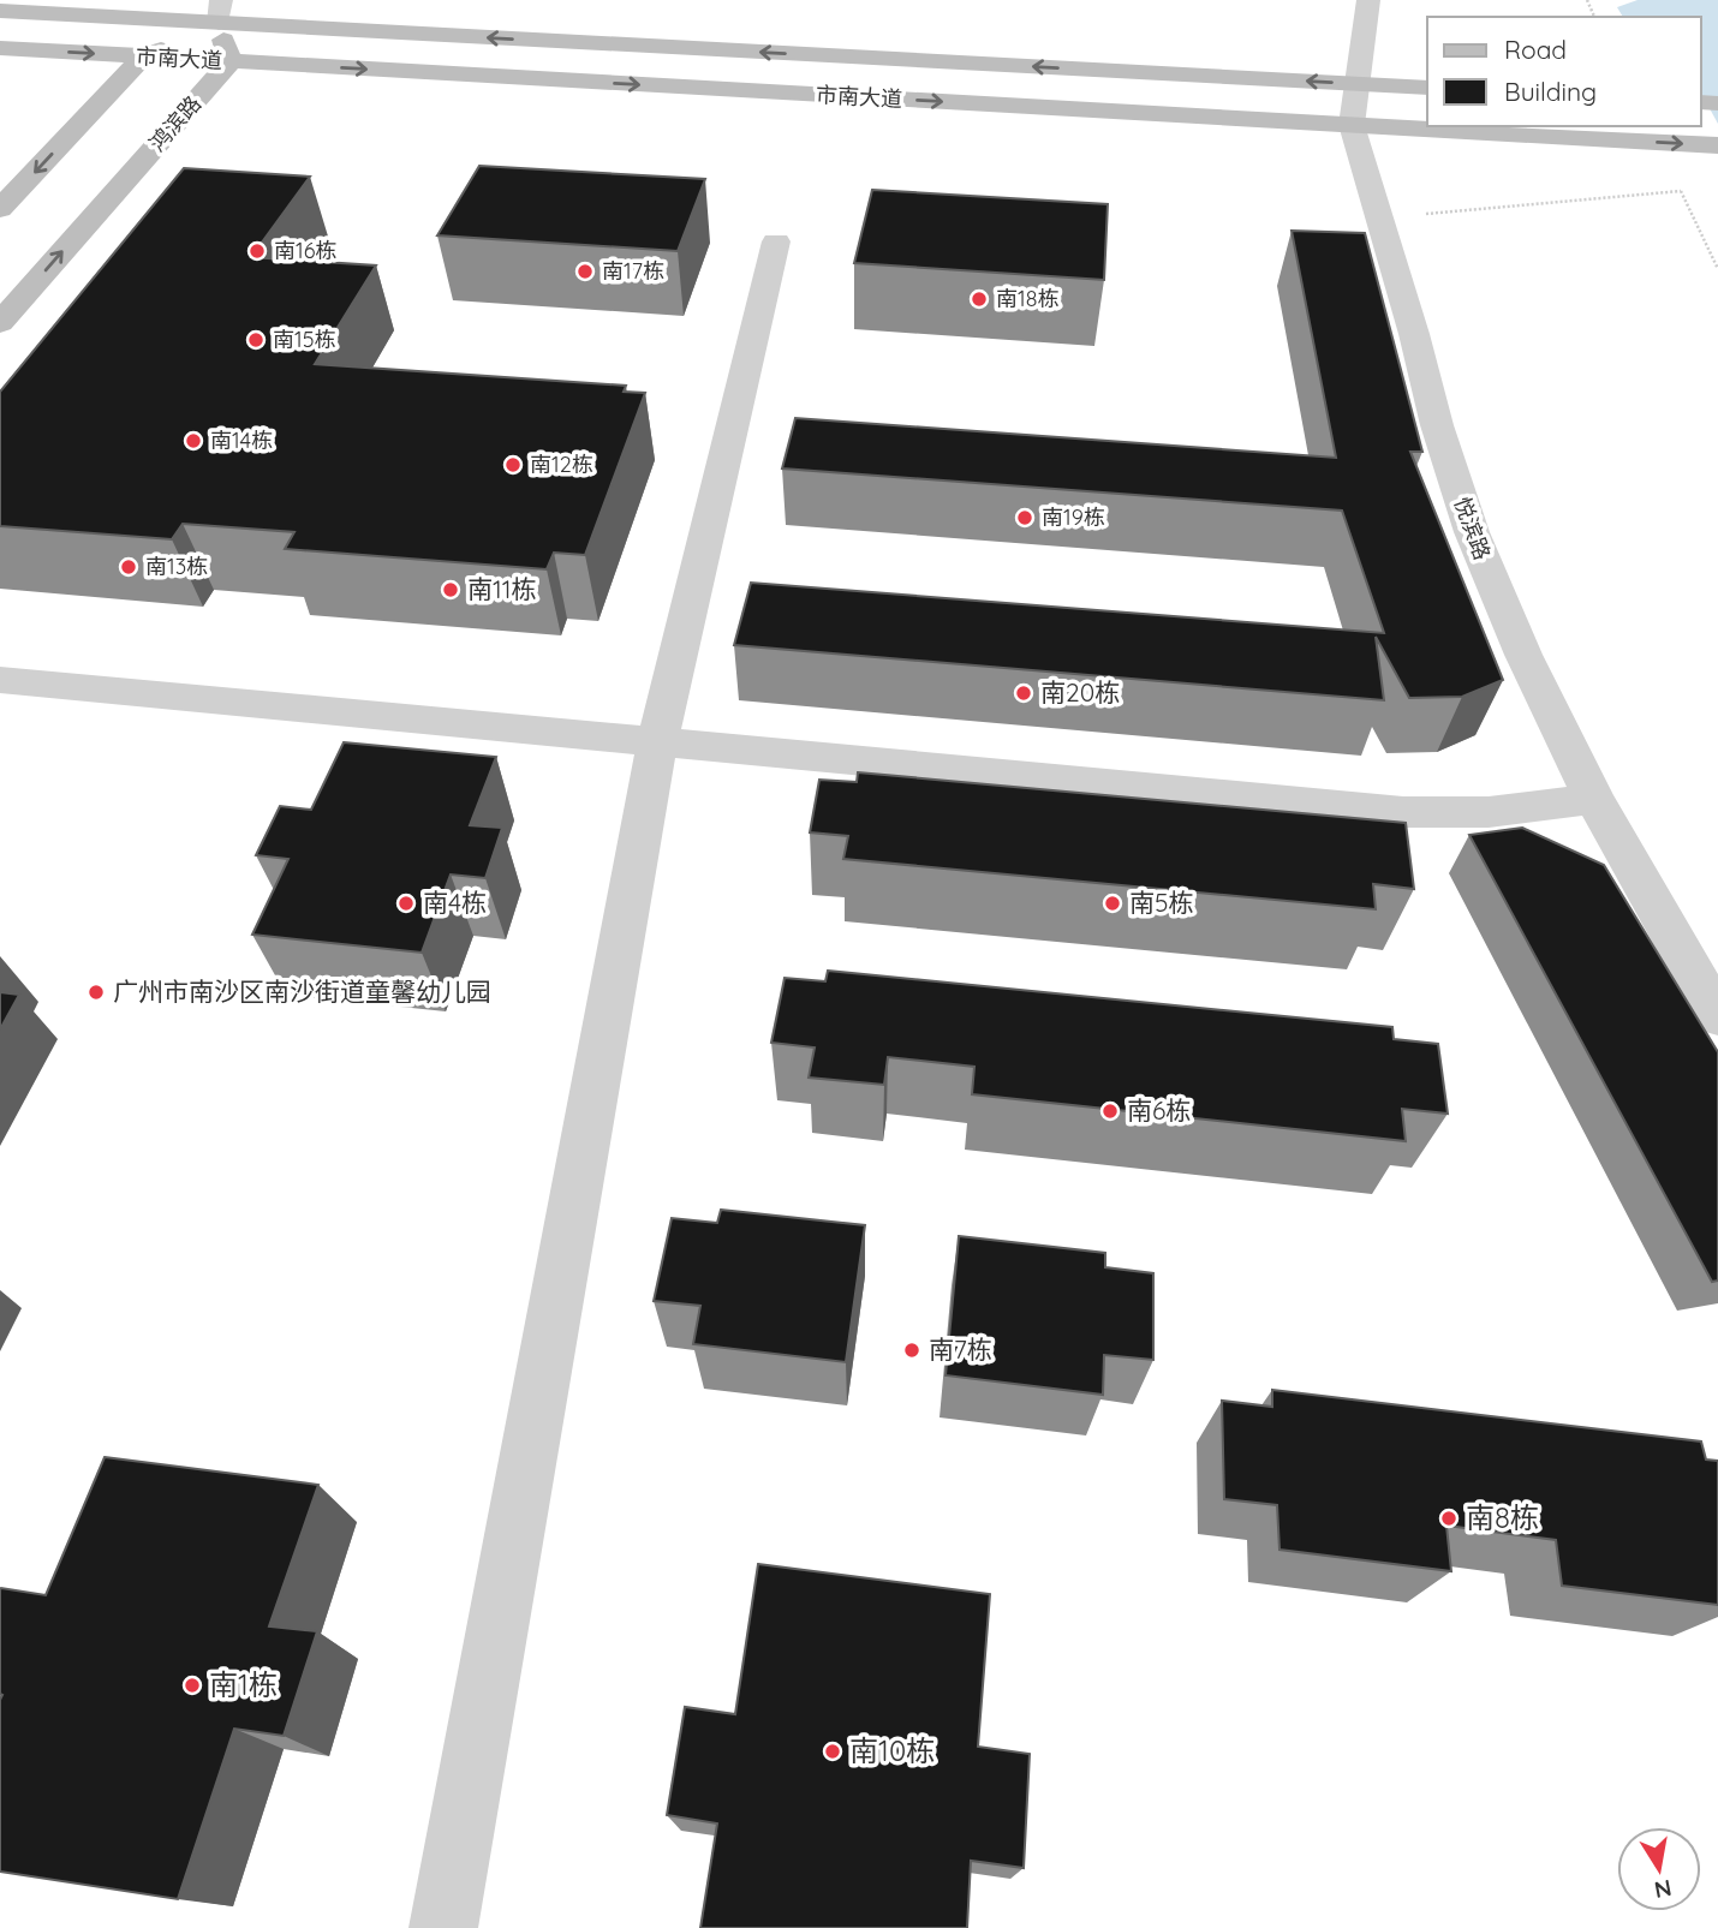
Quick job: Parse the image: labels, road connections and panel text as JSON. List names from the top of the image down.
{
  "streets": {
    "main road": ["市南大道", "鸿滨路"],
    "street": ["悦滨路"]
  },
  "crossings": [
    ["市南大道", "鸿滨路"],
    ["市南大道", "悦滨路"]
  ],
  "places": [
    "南16栋",
    "南17栋",
    "南18栋",
    "南15栋",
    "南14栋",
    "南12栋",
    "南19栋",
    "南13栋",
    "南11栋",
    "南20栋",
    "南4栋",
    "南5栋",
    "广州市南沙区南沙街道童馨幼儿园",
    "南6栋",
    "南7栋",
    "南8栋",
    "南1栋",
    "南10栋"
  ],
  "legend": ["Road", "Building"],
  "north": "bottom"
}
